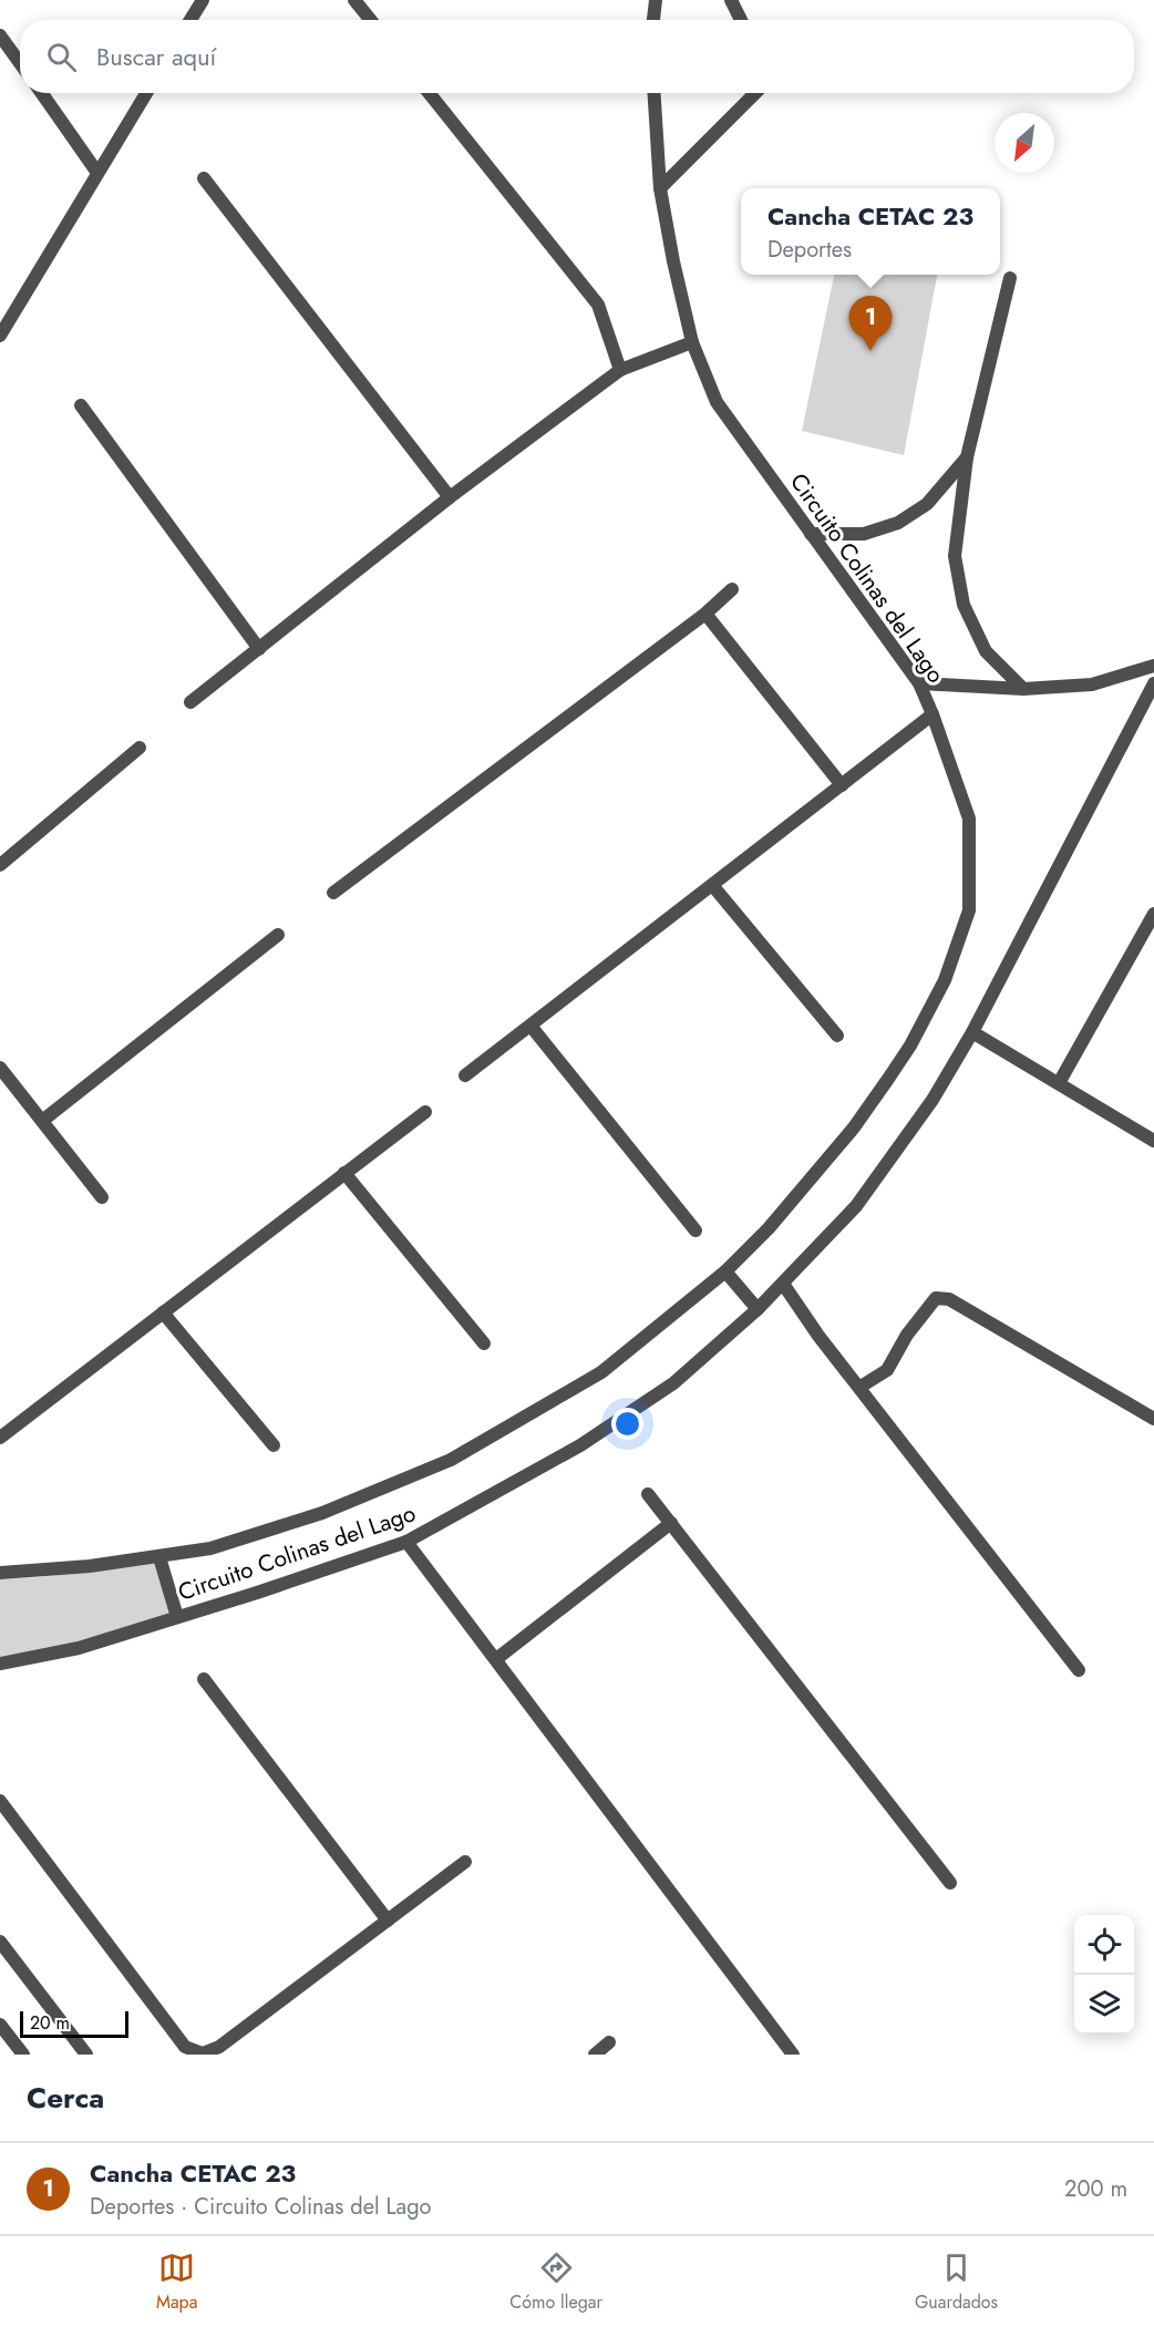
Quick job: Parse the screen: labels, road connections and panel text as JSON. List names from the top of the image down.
{
  "streets": {
    "street": ["Circuito Colinas del Lago"]
  },
  "scale_bar": "20 m",
  "north": "bottom left",
  "page": {
    "search": "Buscar aquí",
    "popup": ["Cancha CETAC 23", "Deportes"],
    "pins": "1",
    "scale": "20 m",
    "heading": "Cerca",
    "list": [
      {
        "mark": "1",
        "name": "Cancha CETAC 23",
        "note": "Deportes · Circuito Colinas del Lago",
        "value": "200 m"
      }
    ],
    "nav": ["Mapa", "Cómo llegar", "Guardados"]
  }
}
